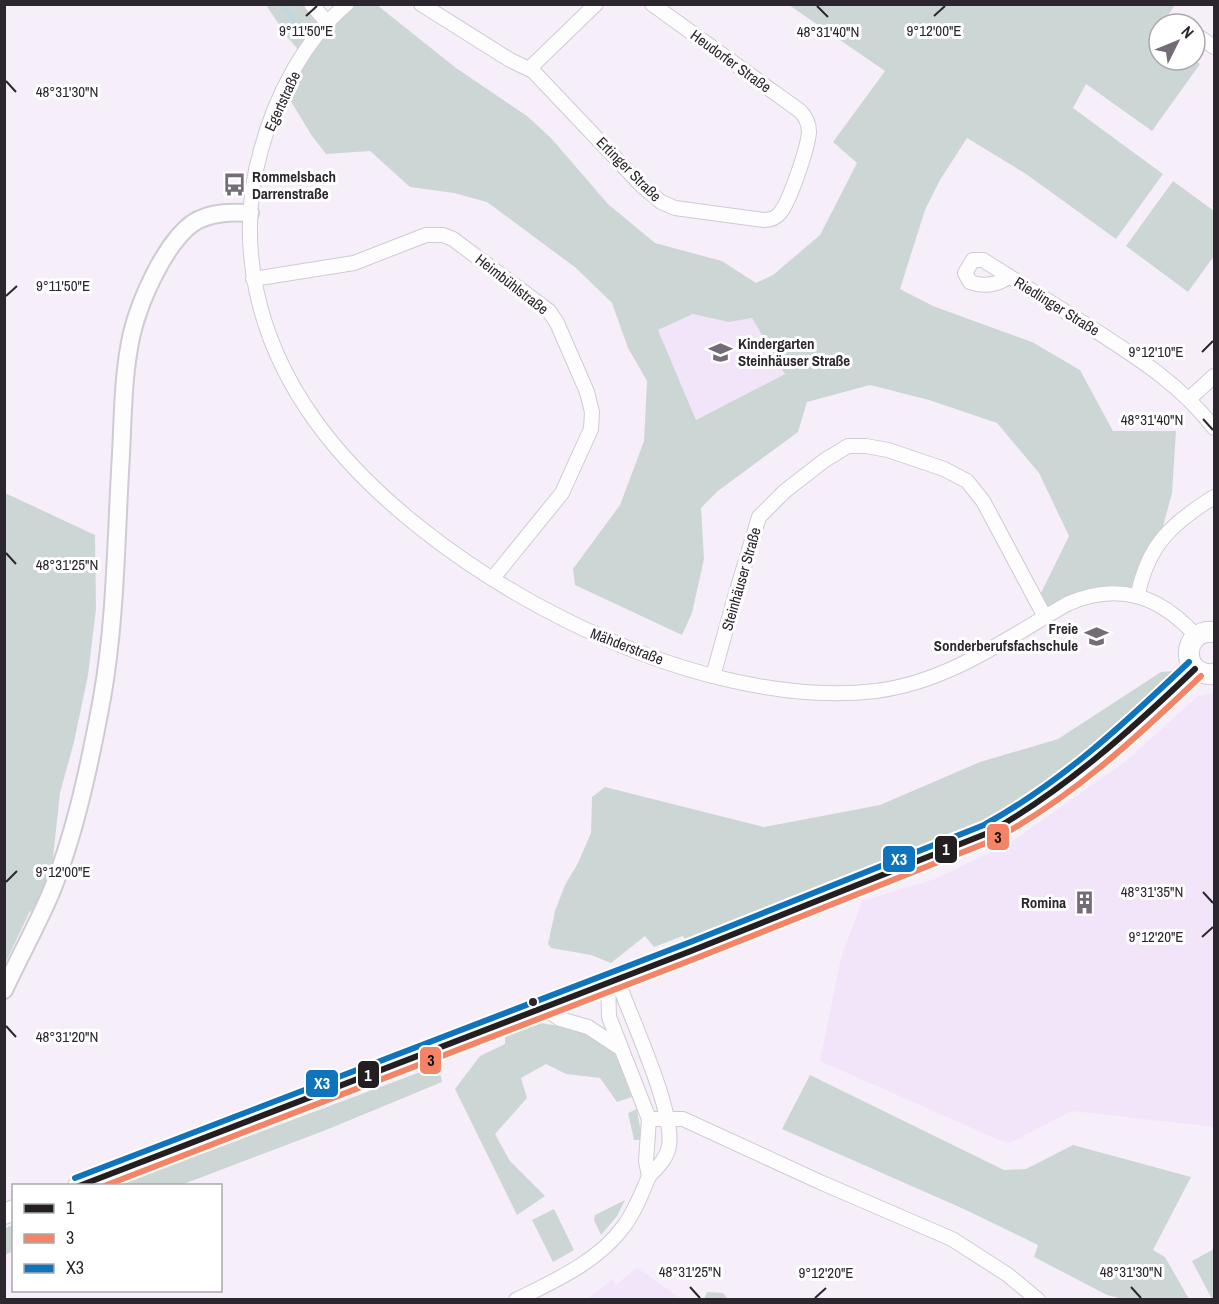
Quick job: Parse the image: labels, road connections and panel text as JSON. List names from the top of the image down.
{
  "streets": {
    "street": [
      "Heudorfer Straße",
      "Egertstraße",
      "Ertinger Straße",
      "Heimbühlstraße",
      "Riedlinger Straße",
      "Steinhäuser Straße",
      "Mähderstraße"
    ]
  },
  "crossings": [
    ["Heudorfer Straße", "Ertinger Straße"],
    ["Egertstraße", "Mähderstraße"],
    ["Heimbühlstraße", "Mähderstraße"],
    ["Steinhäuser Straße", "Mähderstraße"]
  ],
  "places": {
    "bus stop": ["Rommelsbach Darrenstraße"],
    "school or university": ["Kindergarten Steinhäuser Straße", "Freie Sonderberufsfachschule"],
    "building": ["Romina"]
  },
  "lines": ["transit line X3", "transit line 1", "transit line 3"],
  "legend": ["1", "3", "X3"],
  "north": "top right",
  "coordinates": [
    "9°11'50\"E",
    "9°12'00\"E",
    "48°31'40\"N",
    "48°31'30\"N",
    "9°12'10\"E",
    "48°31'25\"N",
    "48°31'35\"N",
    "9°12'20\"E",
    "48°31'20\"N"
  ]
}
